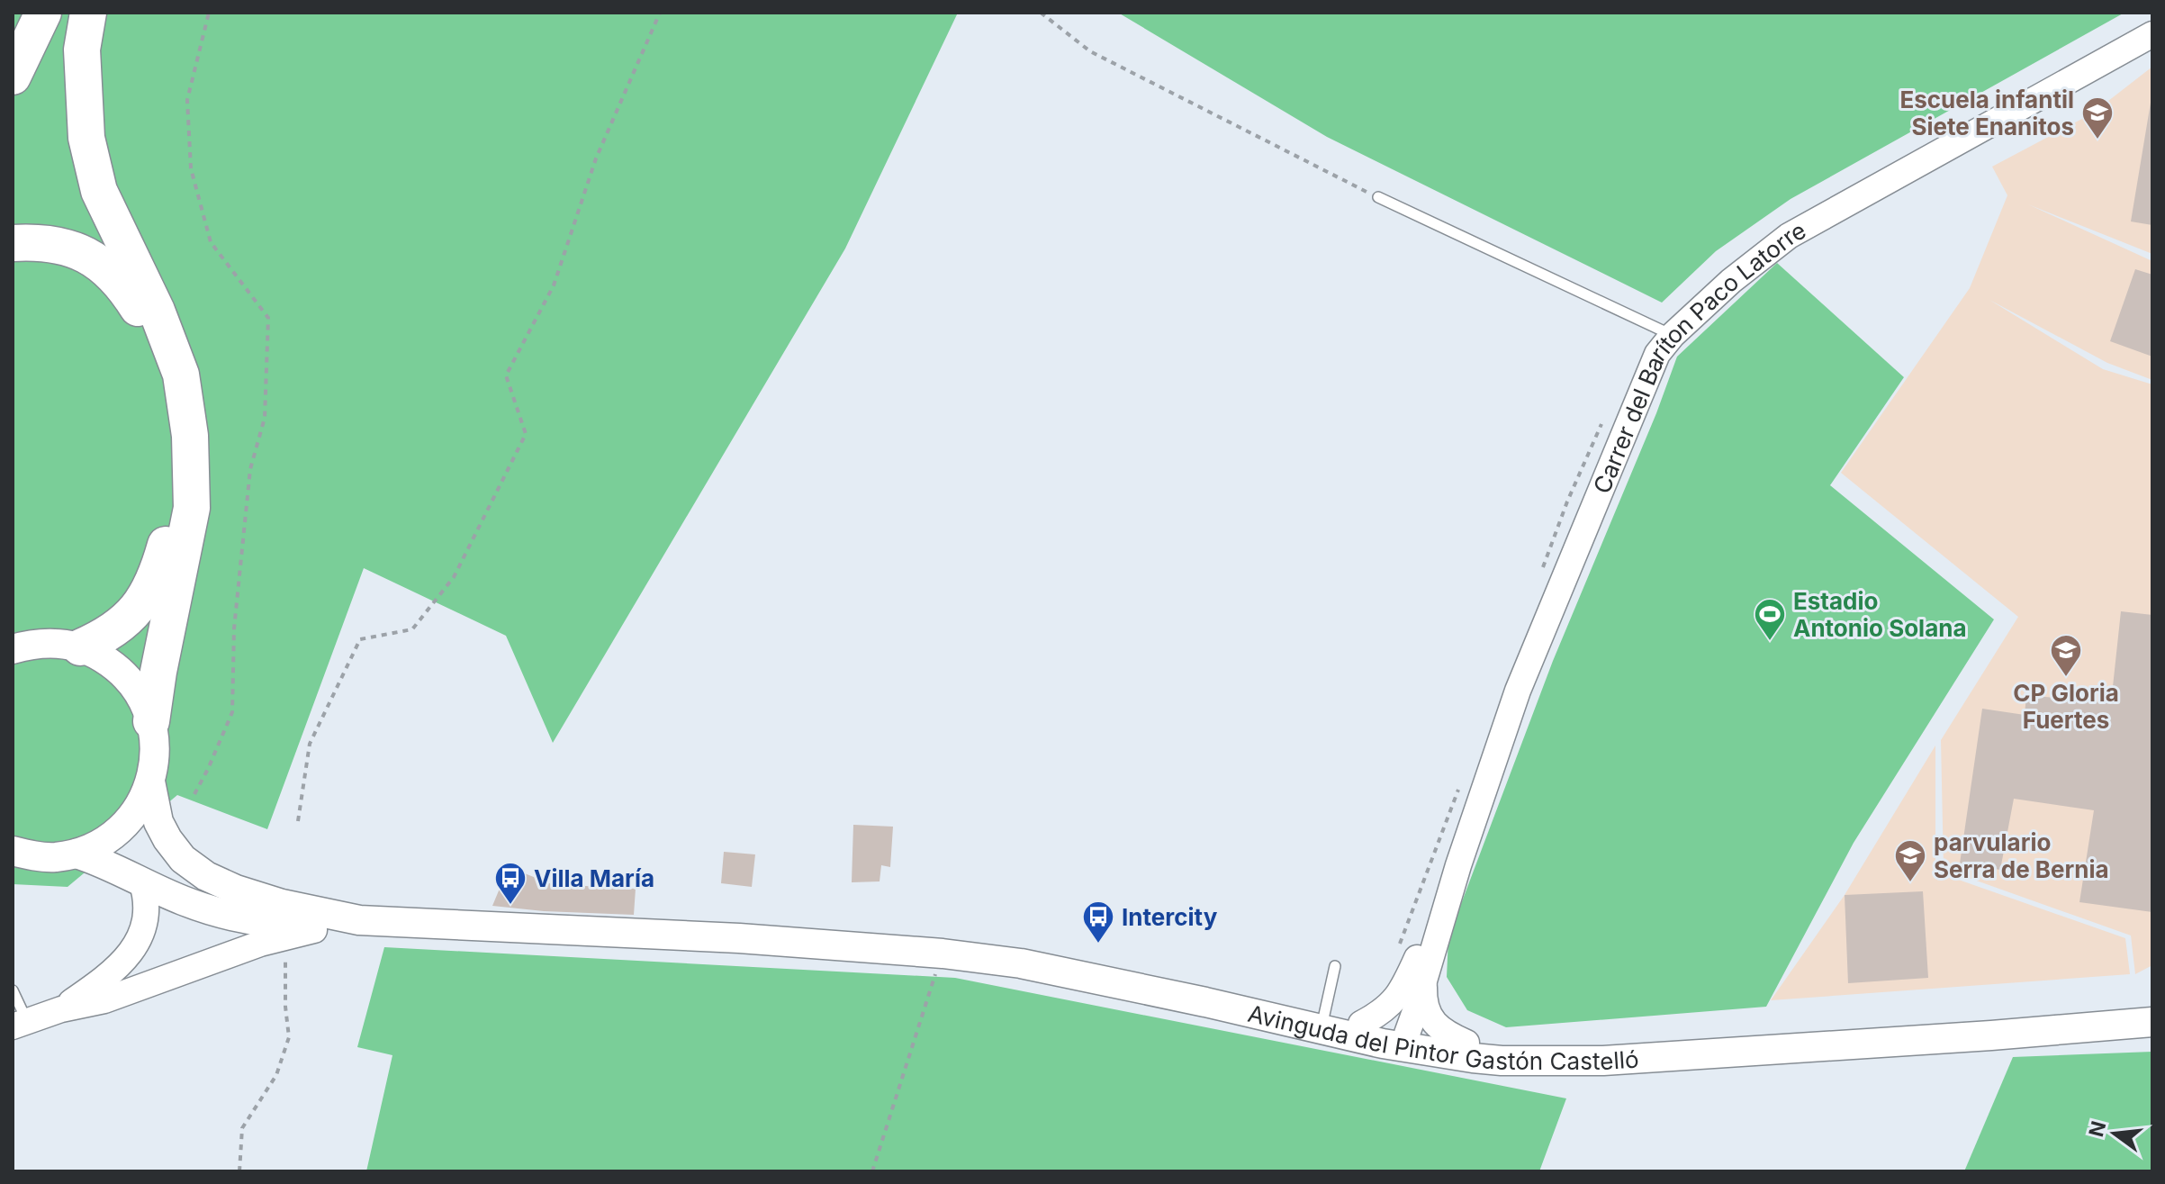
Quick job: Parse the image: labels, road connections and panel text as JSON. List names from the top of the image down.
{
  "streets": {
    "main road": ["Avinguda del Pintor Gastón Castelló"],
    "street": ["Carrer del Baríton Paco Latorre"]
  },
  "crossings": [
    ["Carrer del Baríton Paco Latorre", "Avinguda del Pintor Gastón Castelló"]
  ],
  "places": {
    "school or university": ["Escuela infantil Siete Enanitos", "CP Gloria Fuertes", "parvulario Serra de Bernia"],
    "sports": ["Estadio Antonio Solana"],
    "bus stop": ["Villa María", "Intercity"]
  },
  "north": "left"
}
